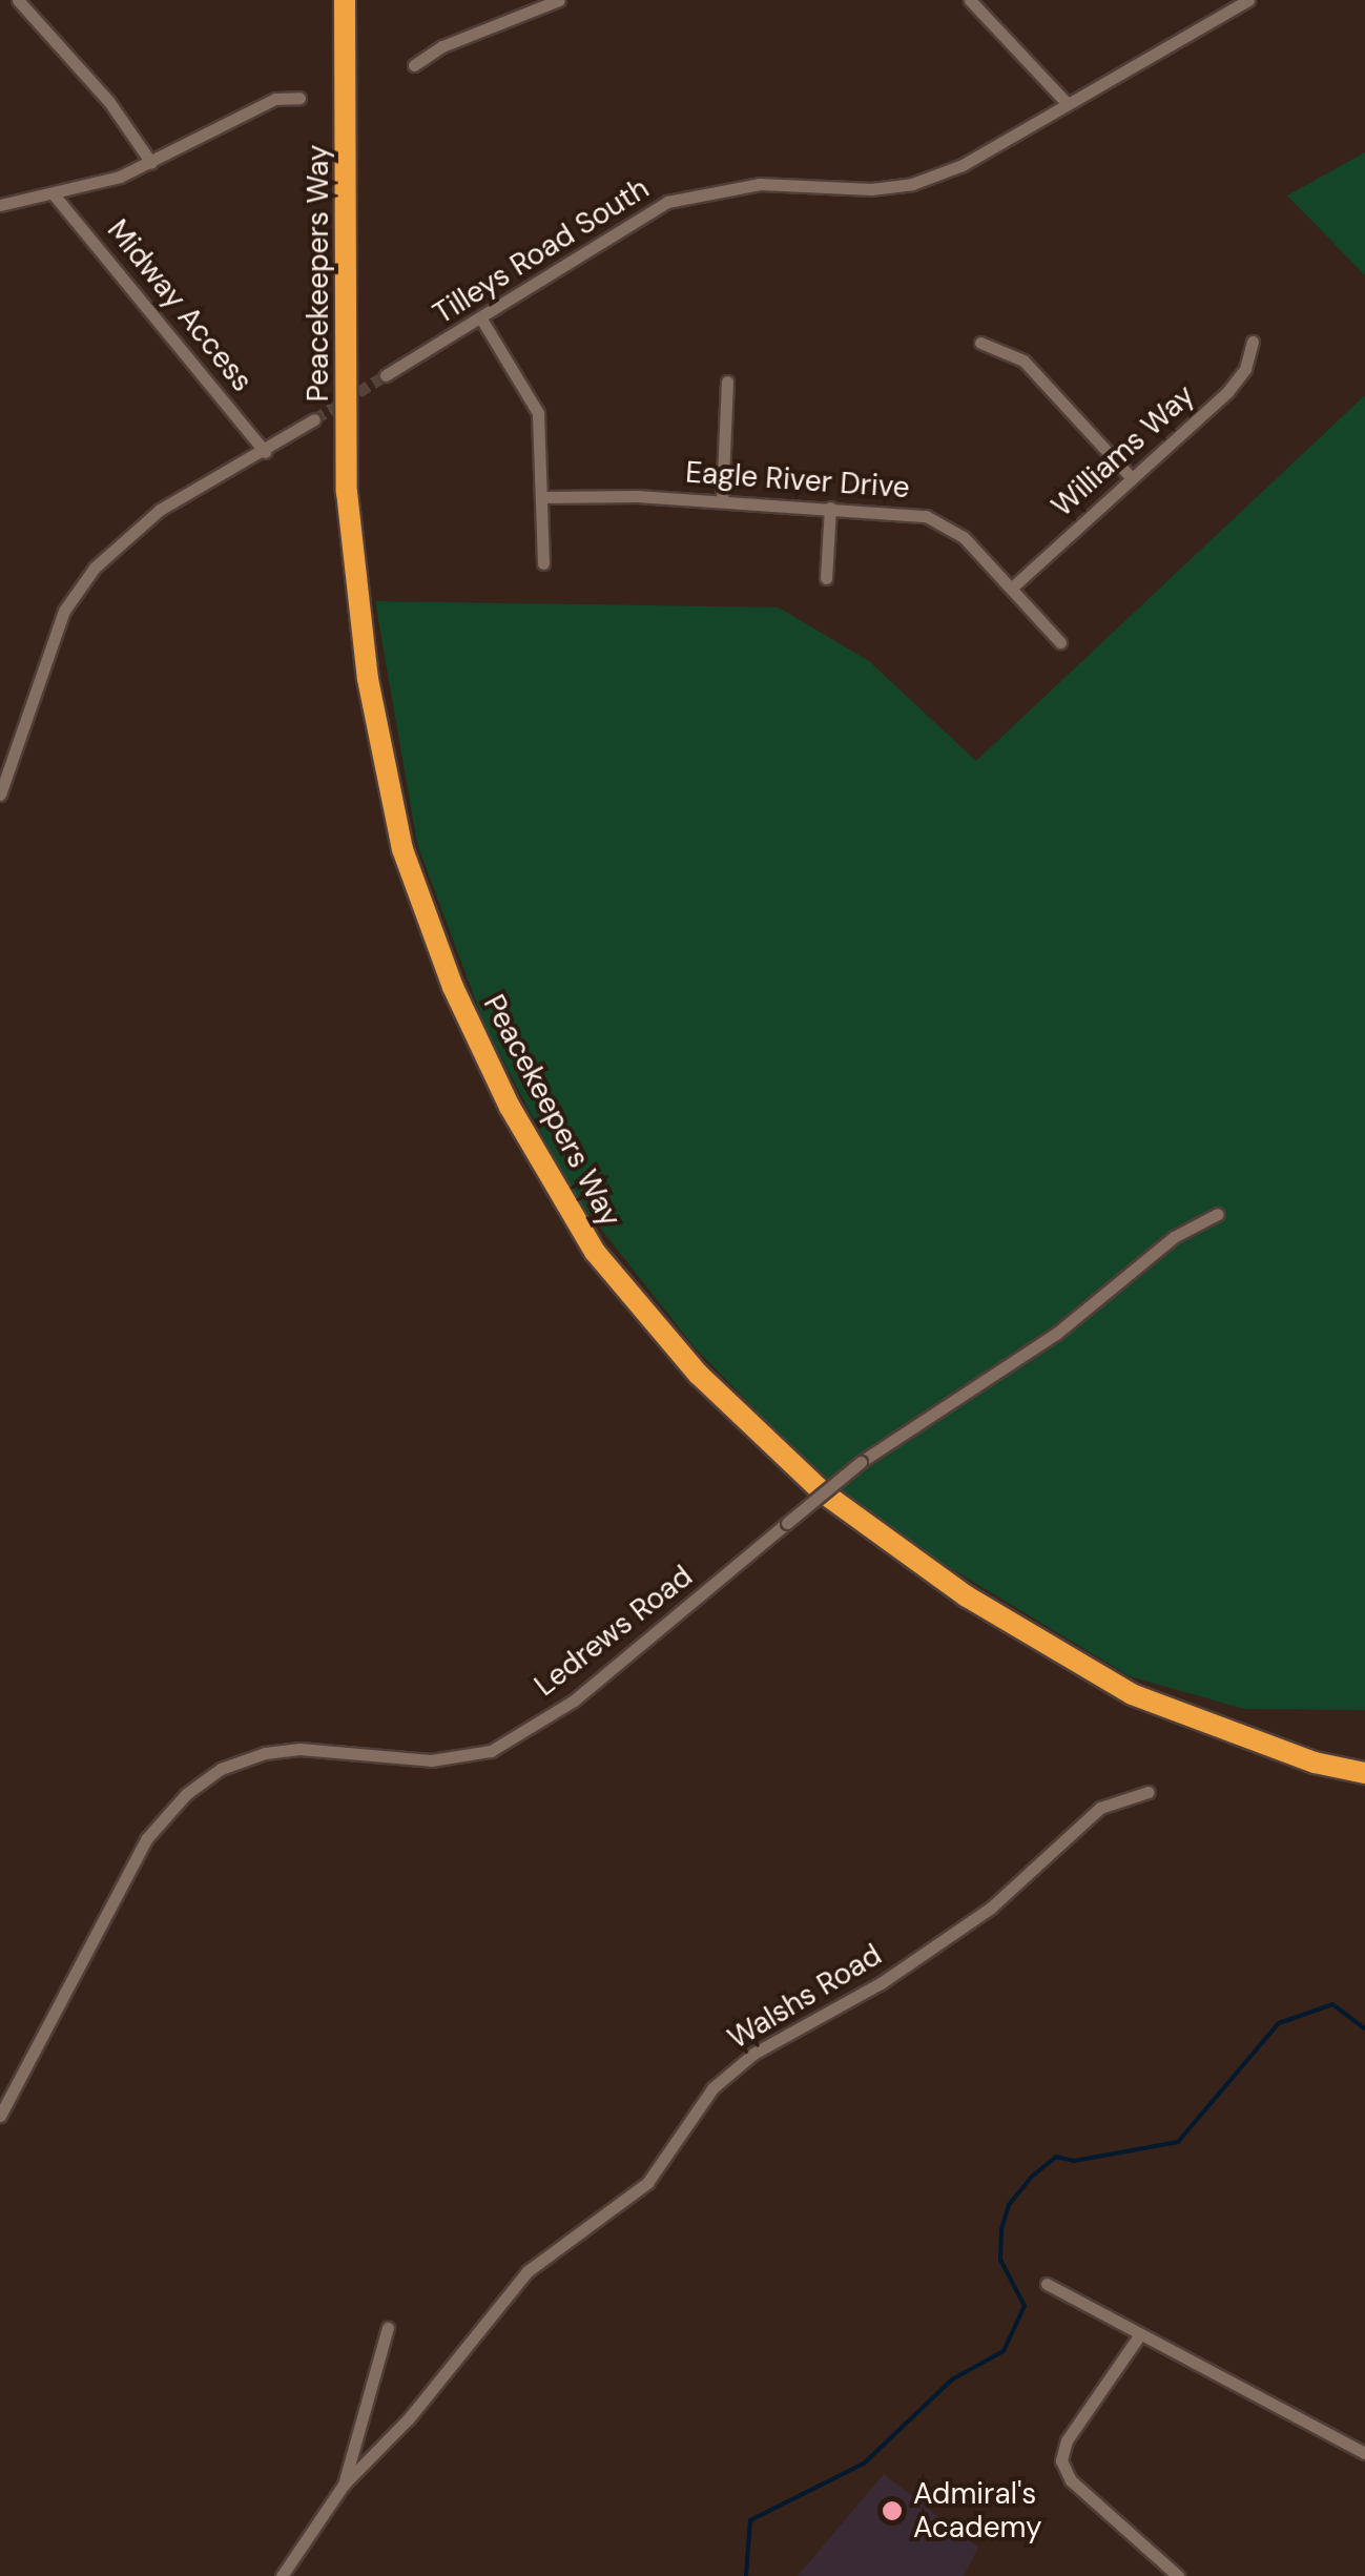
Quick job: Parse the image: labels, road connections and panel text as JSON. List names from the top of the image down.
{
  "streets": {
    "highway": ["Peacekeepers Way"],
    "street": [
      "Tilleys Road South",
      "Midway Access",
      "Williams Way",
      "Eagle River Drive",
      "Ledrews Road",
      "Walshs Road"
    ]
  },
  "crossings": [
    ["Williams Way", "Eagle River Drive"]
  ],
  "places": ["Admiral's Academy"]
}
